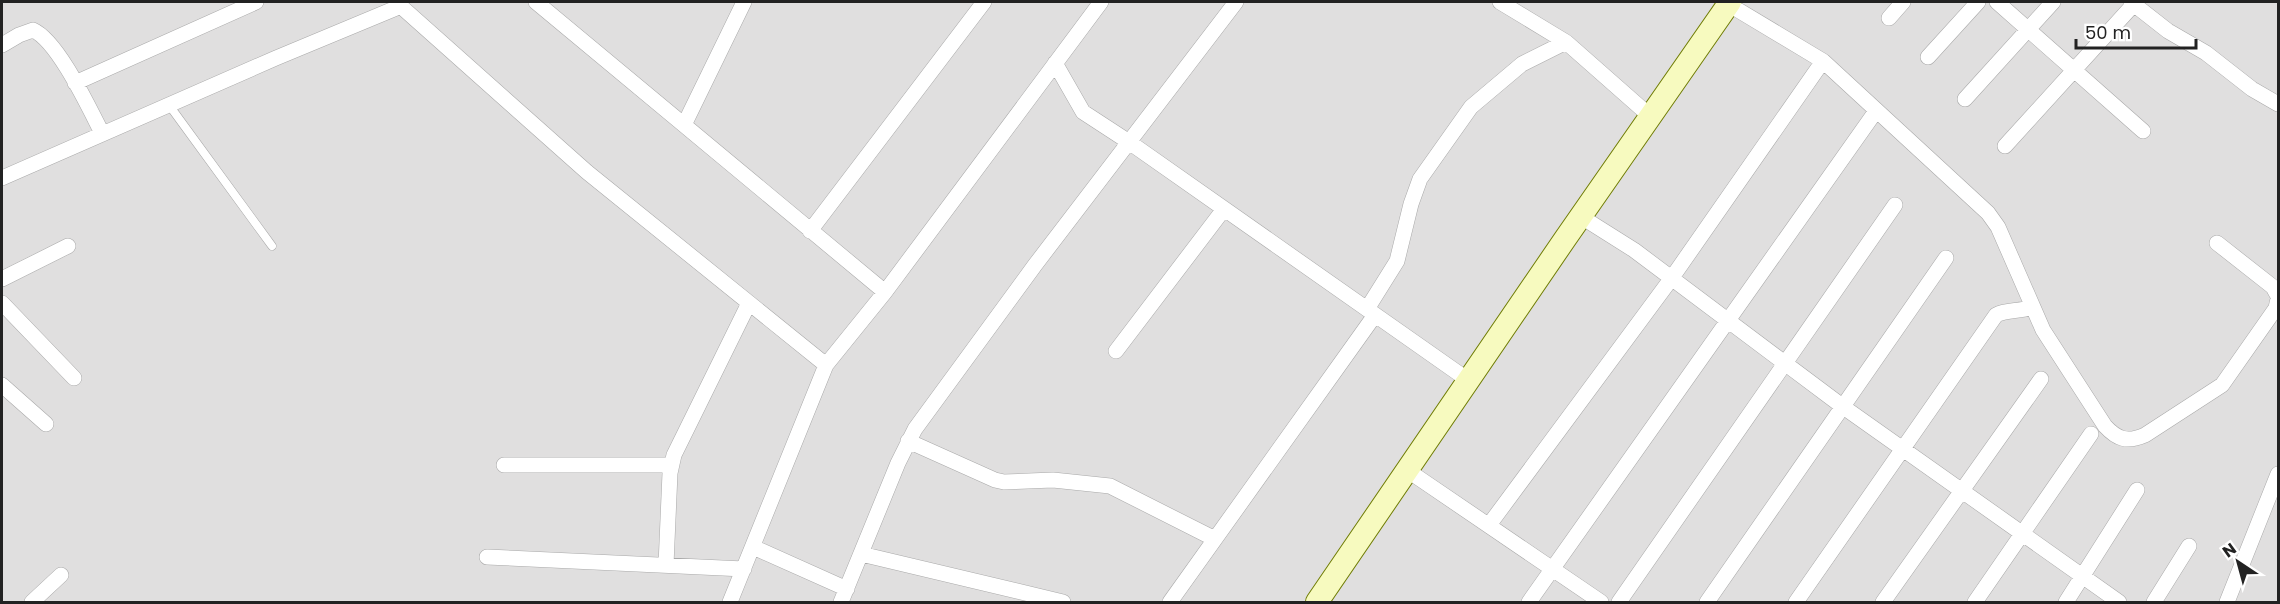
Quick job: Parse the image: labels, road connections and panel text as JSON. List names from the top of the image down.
{
  "scale_bar": "50 m",
  "north": "top left"
}
